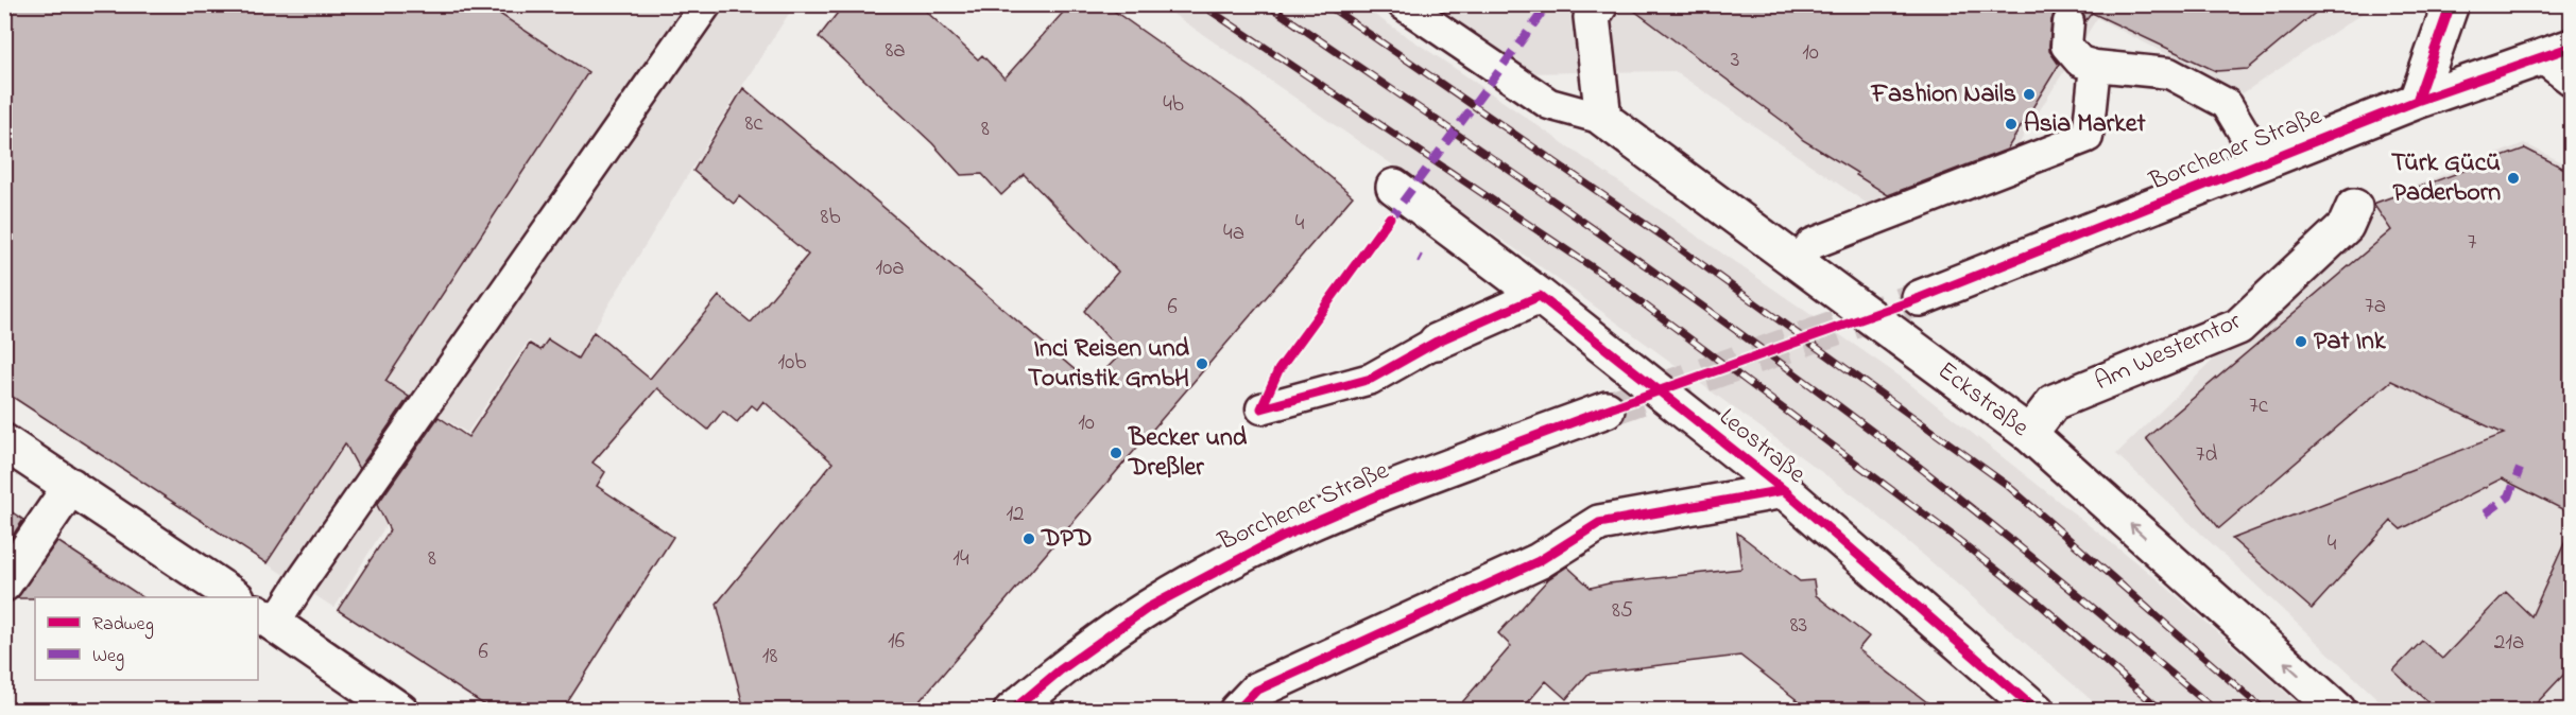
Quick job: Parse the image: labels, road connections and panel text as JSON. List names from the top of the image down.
{
  "streets": {
    "street": [
      "Borchener Straße",
      "Am Westerntor",
      "Eckstraße",
      "Leostraße"
    ]
  },
  "crossings": [
    ["Am Westerntor", "Eckstraße"]
  ],
  "one_way": ["Eckstraße"],
  "places": [
    "Fashion Nails",
    "Asia Market",
    "Türk Gücü Paderborn",
    "Pat Ink",
    "Inci Reisen und Touristik GmbH",
    "Becker und Dreßler",
    "DPD"
  ],
  "house_numbers": [
    "8a",
    "10",
    "3",
    "4b",
    "8c",
    "8",
    "8b",
    "4",
    "4a",
    "7",
    "10a",
    "7a",
    "6",
    "10b",
    "7c",
    "10",
    "7d",
    "12",
    "4",
    "8",
    "14",
    "85",
    "83",
    "16",
    "21a",
    "6",
    "18"
  ],
  "legend": ["Radweg", "Weg"]
}
